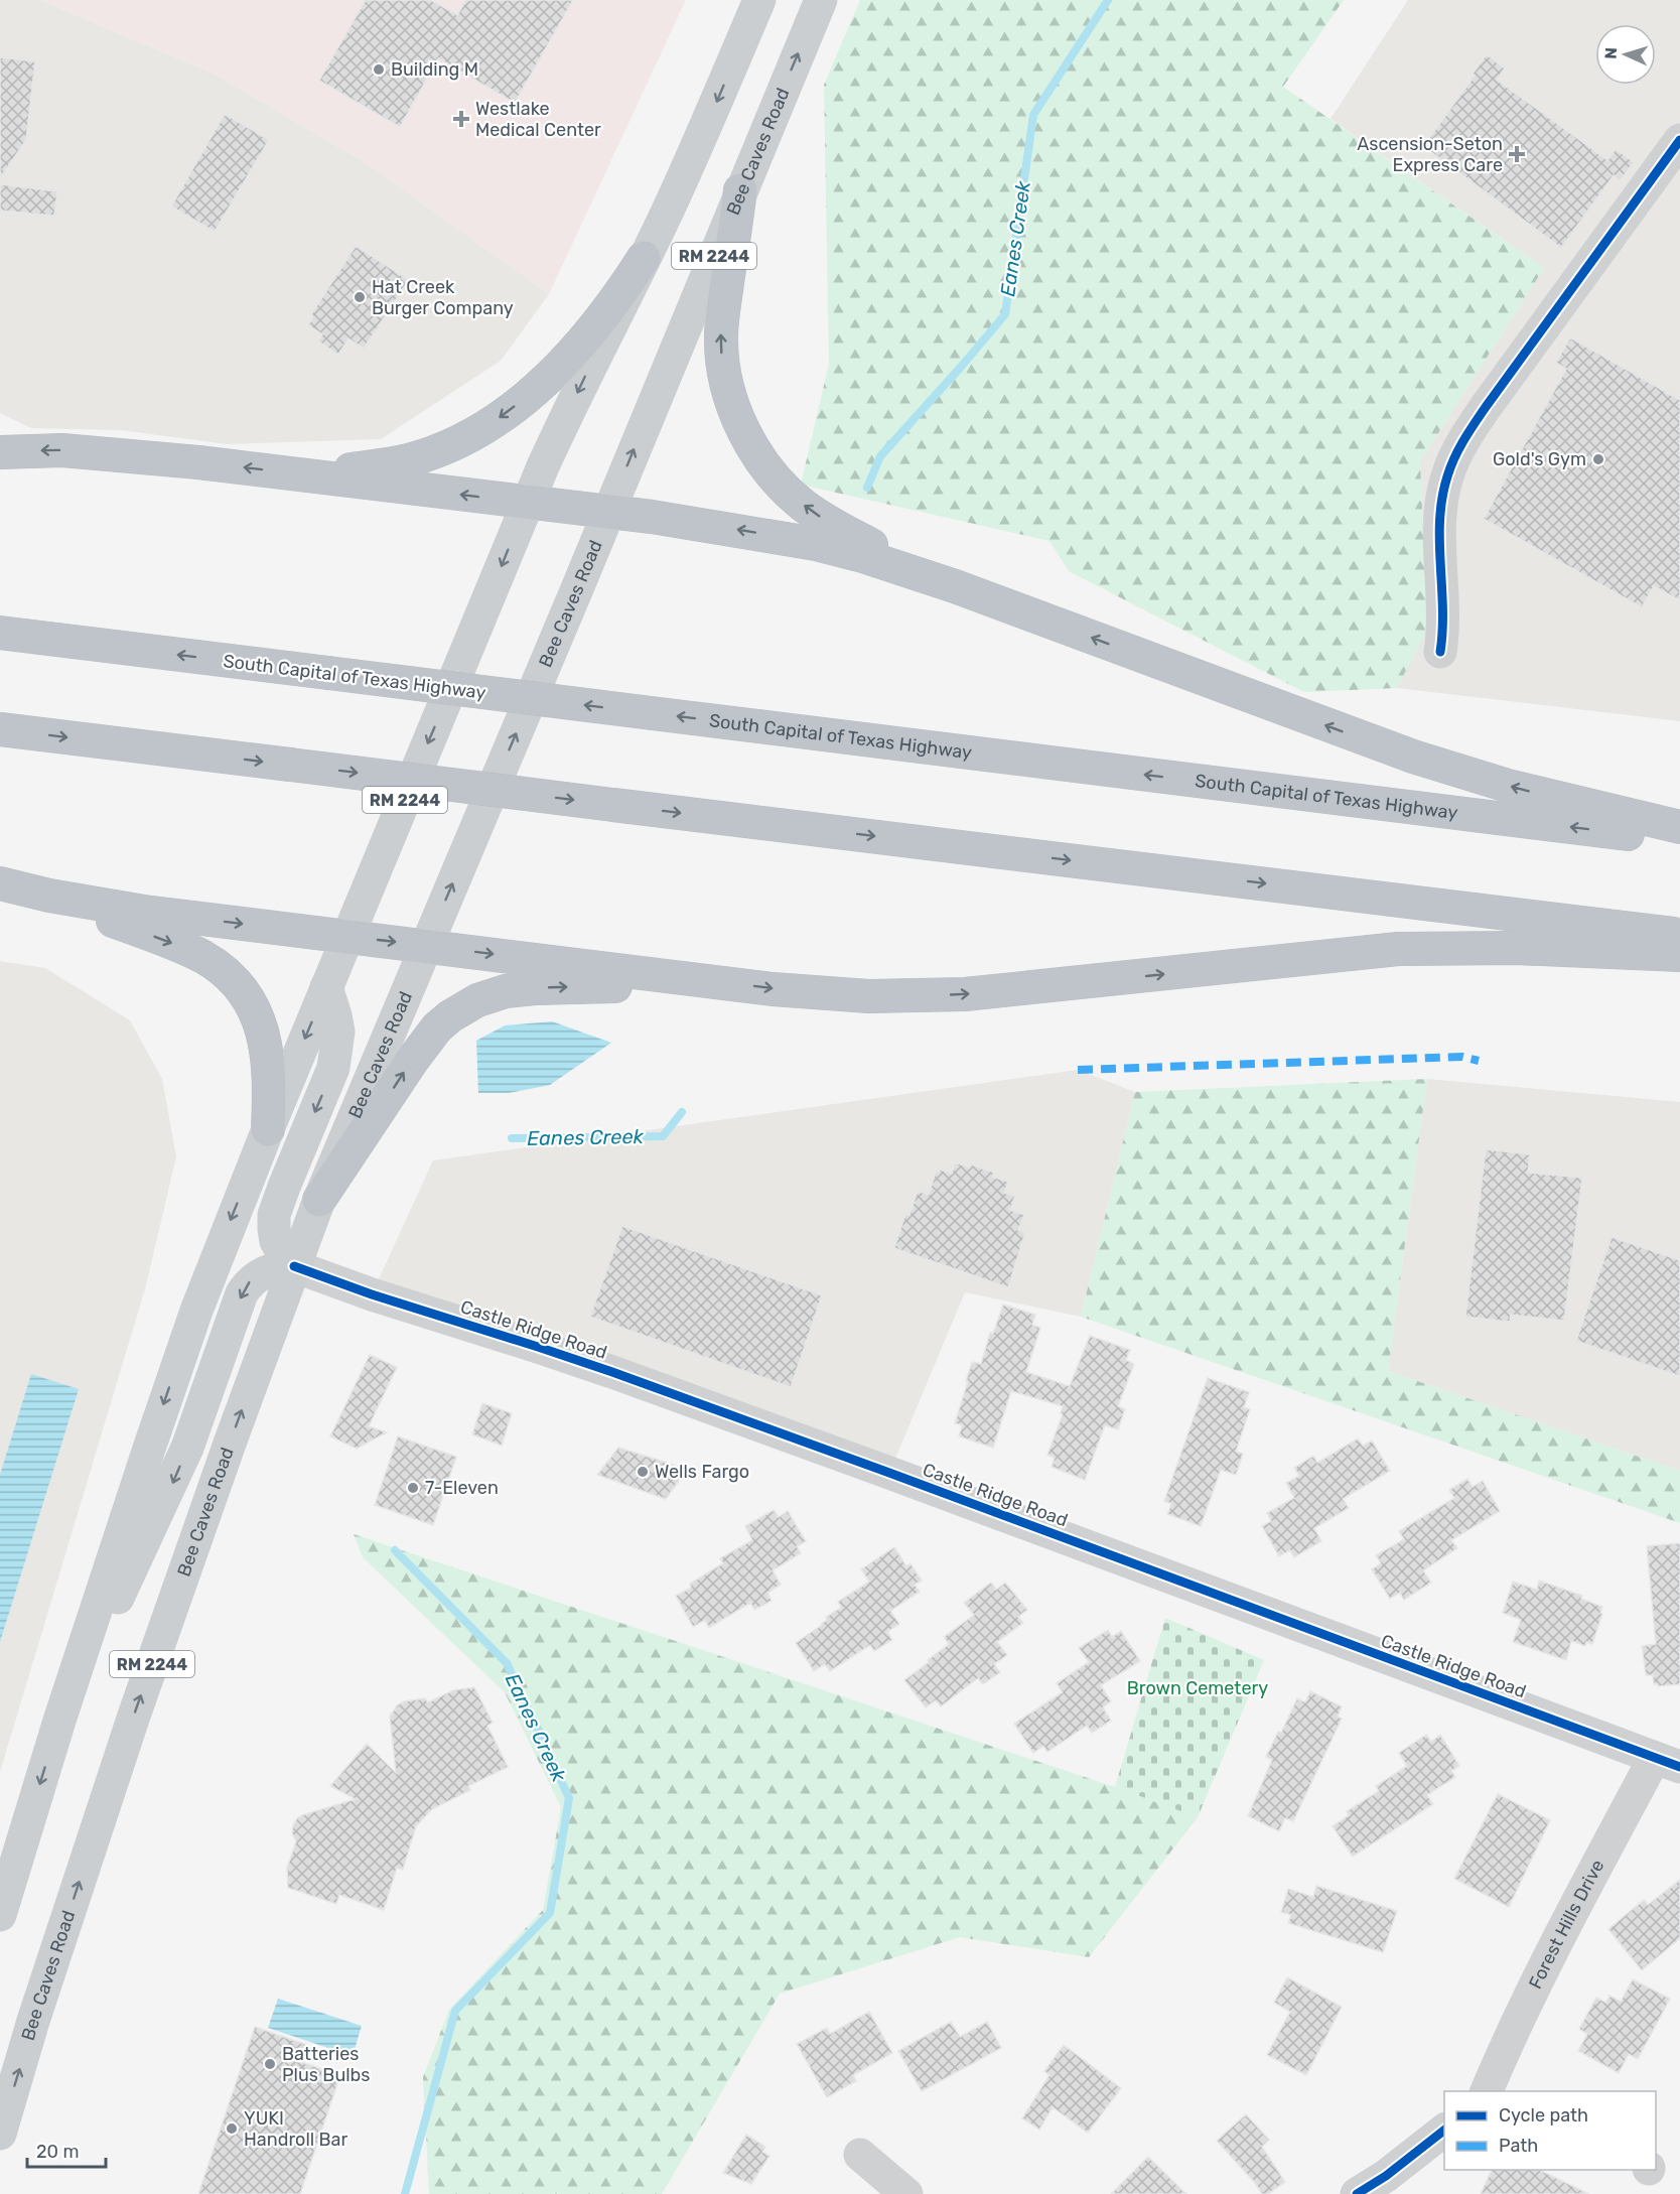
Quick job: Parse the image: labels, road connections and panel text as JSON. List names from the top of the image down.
{
  "streets": {
    "highway": ["South Capital of Texas Highway"],
    "main road": ["Bee Caves Road", "RM 2244"],
    "street": ["Castle Ridge Road", "Forest Hills Drive"]
  },
  "crossings": [
    ["Bee Caves Road", "Castle Ridge Road"],
    ["Castle Ridge Road", "Forest Hills Drive"]
  ],
  "water": ["Eanes Creek"],
  "parks": ["Brown Cemetery"],
  "places": {
    "other": [
      "Building M",
      "Hat Creek Burger Company",
      "Gold's Gym",
      "Wells Fargo",
      "7-Eleven",
      "Batteries Plus Bulbs",
      "YUKI Handroll Bar"
    ],
    "health": ["Westlake Medical Center", "Ascension-Seton Express Care"]
  },
  "legend": ["Cycle path", "Path"],
  "scale_bar": "20 m",
  "north": "left"
}
